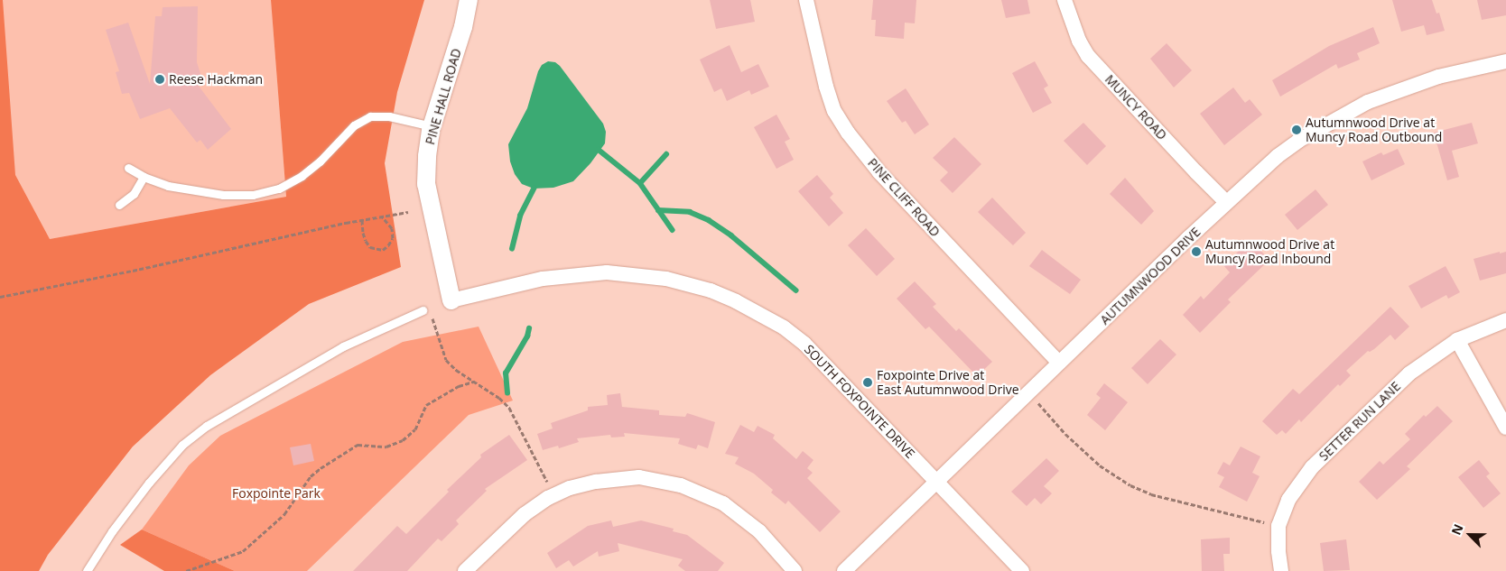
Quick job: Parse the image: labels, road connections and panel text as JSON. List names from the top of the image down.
{
  "streets": {
    "street": [
      "PINE HALL ROAD",
      "MUNCY ROAD",
      "PINE CLIFF ROAD",
      "AUTUMNWOOD DRIVE",
      "SOUTH FOXPOINTE DRIVE",
      "SETTER RUN LANE"
    ]
  },
  "crossings": [
    ["PINE HALL ROAD", "SOUTH FOXPOINTE DRIVE"],
    ["MUNCY ROAD", "AUTUMNWOOD DRIVE"],
    ["PINE CLIFF ROAD", "AUTUMNWOOD DRIVE"],
    ["AUTUMNWOOD DRIVE", "SOUTH FOXPOINTE DRIVE"]
  ],
  "parks": ["Foxpointe Park"],
  "places": [
    "Reese Hackman",
    "Autumnwood Drive at Muncy Road Outbound",
    "Autumnwood Drive at Muncy Road Inbound",
    "Foxpointe Drive at East Autumnwood Drive"
  ],
  "north": "top left"
}
